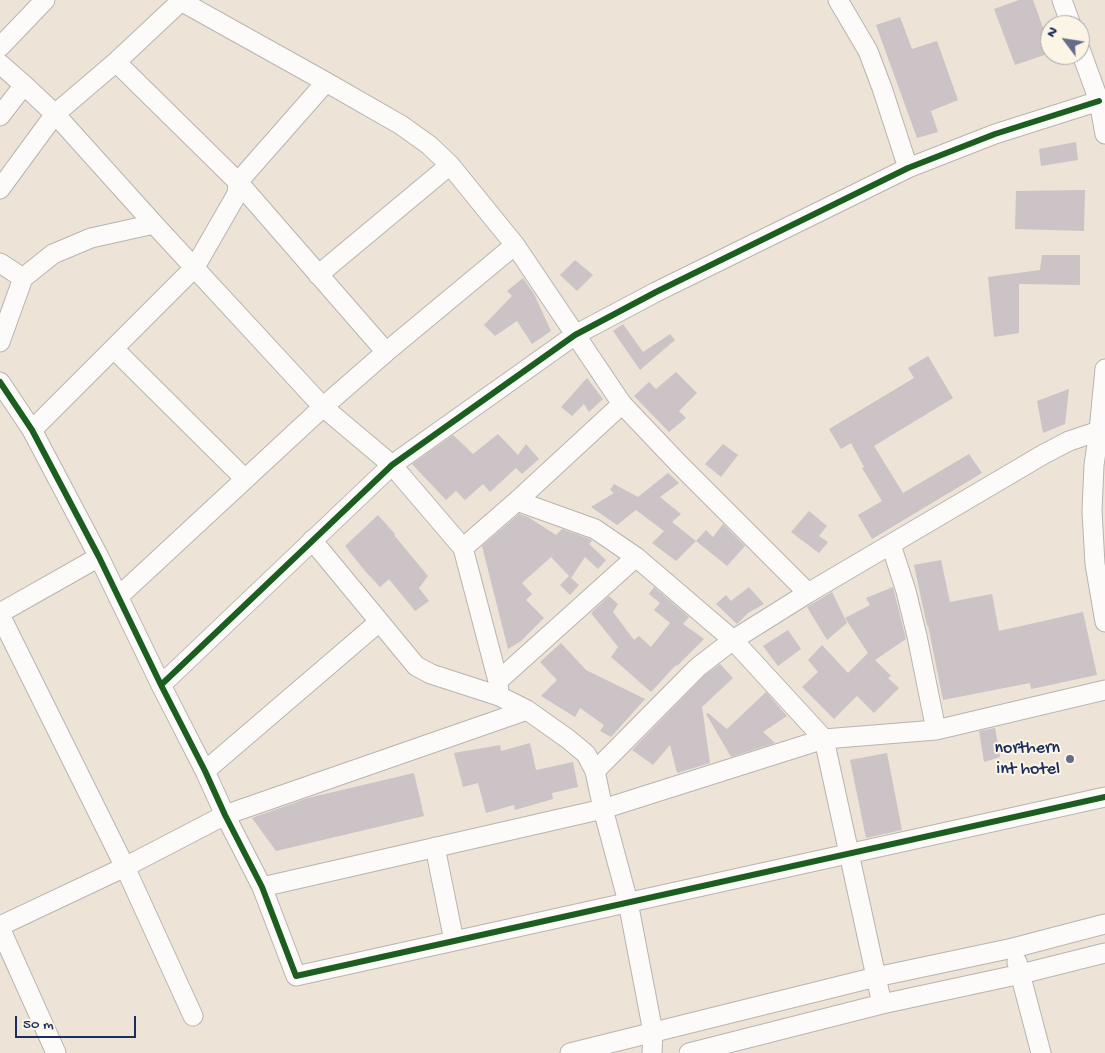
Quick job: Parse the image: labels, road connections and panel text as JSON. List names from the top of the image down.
{
  "places": ["northern int hotel"],
  "scale_bar": "50 m",
  "north": "top left"
}
